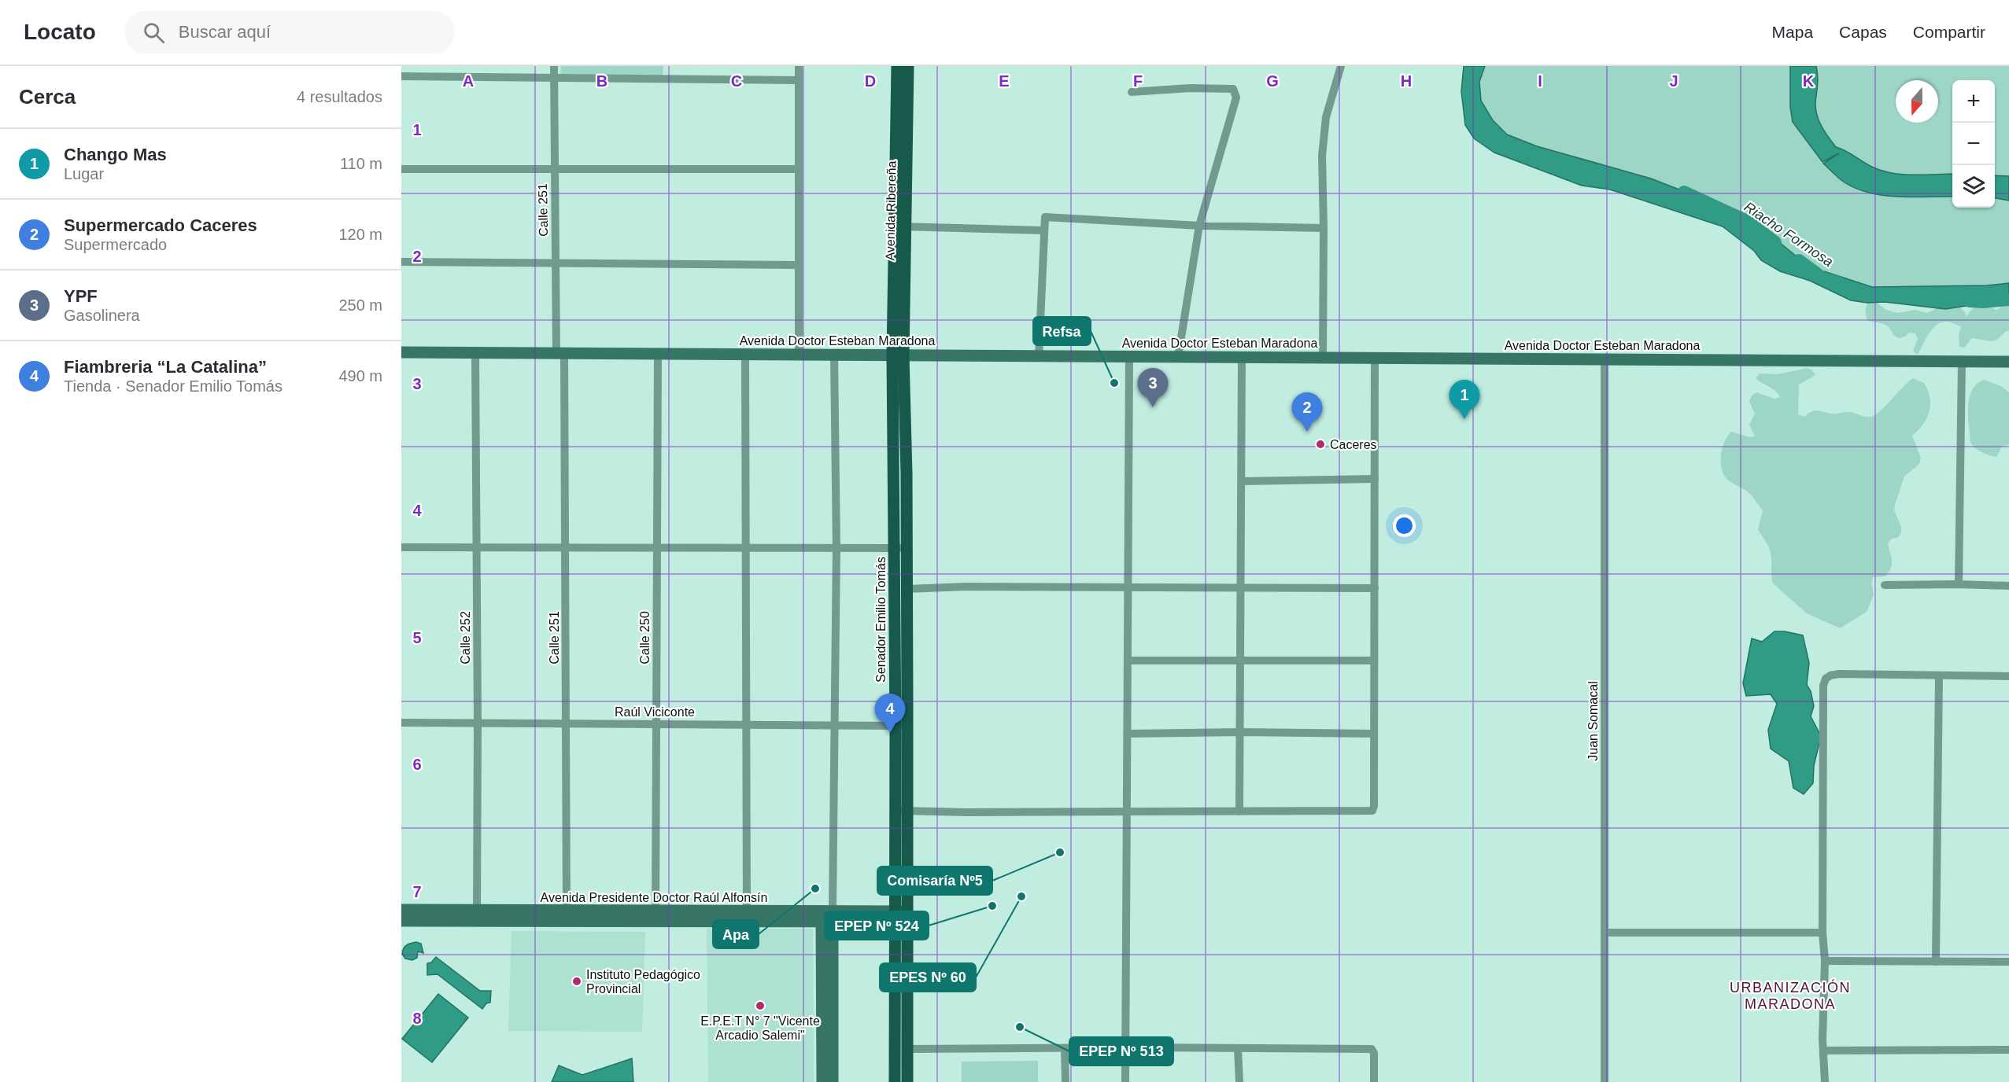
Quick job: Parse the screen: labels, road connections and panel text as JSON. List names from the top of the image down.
{
  "streets": {
    "main road": [
      "Avenida Ribereña",
      "Avenida Doctor Esteban Maradona",
      "Senador Emilio Tomás",
      "Avenida Presidente Doctor Raúl Alfonsín"
    ],
    "street": [
      "Calle 251",
      "Calle 252",
      "Calle 250",
      "Raúl Viciconte",
      "Juan Somacal"
    ]
  },
  "crossings": [
    ["Calle 251", "Avenida Doctor Esteban Maradona"],
    ["Calle 251", "Raúl Viciconte"],
    ["Calle 251", "Avenida Presidente Doctor Raúl Alfonsín"],
    ["Avenida Ribereña", "Avenida Doctor Esteban Maradona"],
    ["Avenida Ribereña", "Senador Emilio Tomás"],
    ["Avenida Doctor Esteban Maradona", "Senador Emilio Tomás"],
    ["Avenida Doctor Esteban Maradona", "Calle 252"],
    ["Avenida Doctor Esteban Maradona", "Calle 250"],
    ["Avenida Doctor Esteban Maradona", "Juan Somacal"],
    ["Senador Emilio Tomás", "Raúl Viciconte"],
    ["Senador Emilio Tomás", "Avenida Presidente Doctor Raúl Alfonsín"],
    ["Calle 252", "Raúl Viciconte"],
    ["Calle 252", "Avenida Presidente Doctor Raúl Alfonsín"],
    ["Calle 250", "Raúl Viciconte"],
    ["Calle 250", "Avenida Presidente Doctor Raúl Alfonsín"]
  ],
  "districts": ["URBANIZACIÓN MARADONA"],
  "water": ["Riacho Formosa"],
  "places": [
    "Refsa",
    "Caceres",
    "Comisaría Nº5",
    "Apa",
    "EPES Nº 60",
    "EPEP Nº 524",
    "Instituto Pedagógico Provincial",
    "E.P.E.T N° 7 \"Vicente Arcadio Salemi\"",
    "EPEP Nº 513"
  ],
  "north": "bottom",
  "page": {
    "header": "Locato",
    "search": "Buscar aquí",
    "nav": ["Mapa", "Capas", "Compartir"],
    "heading": ["Cerca", "4 resultados"],
    "map_buttons": ["+", "−"],
    "list": [
      {
        "mark": "1",
        "name": "Chango Mas",
        "note": "Lugar",
        "value": "110 m"
      },
      {
        "mark": "2",
        "name": "Supermercado Caceres",
        "note": "Supermercado",
        "value": "120 m"
      },
      {
        "mark": "3",
        "name": "YPF",
        "note": "Gasolinera",
        "value": "250 m"
      },
      {
        "mark": "4",
        "name": "Fiambreria “La Catalina”",
        "note": "Tienda · Senador Emilio Tomás",
        "value": "490 m"
      }
    ],
    "pins": [
      "3",
      "1",
      "2",
      "4"
    ]
  },
  "grid": {
    "columns": [
      "A",
      "B",
      "C",
      "D",
      "E",
      "F",
      "G",
      "H",
      "I",
      "J",
      "K"
    ],
    "rows": [
      "1",
      "2",
      "3",
      "4",
      "5",
      "6",
      "7",
      "8"
    ]
  }
}
